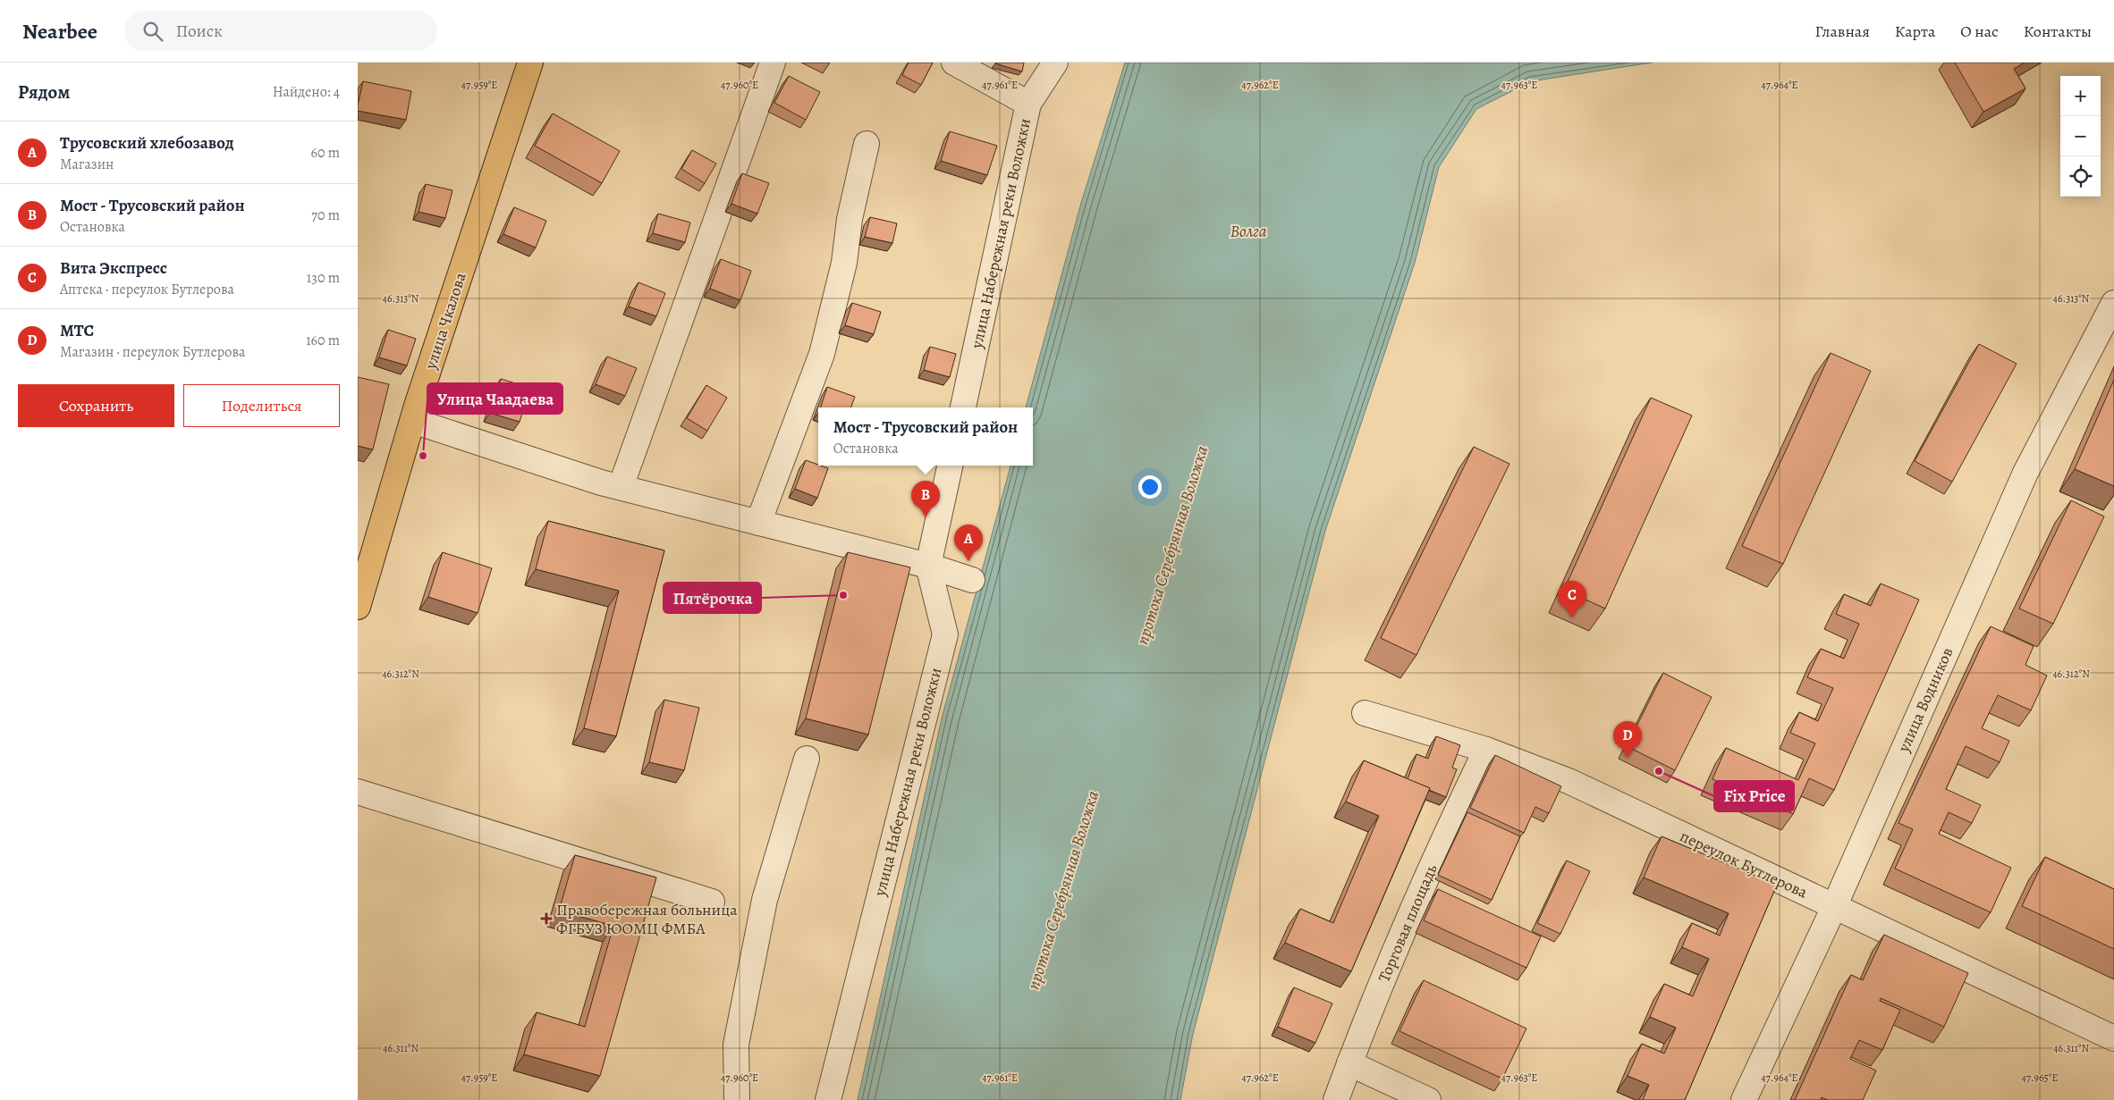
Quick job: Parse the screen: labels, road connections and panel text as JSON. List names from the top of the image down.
{
  "streets": {
    "main road": ["улица Чкалова"],
    "street": [
      "улица Набережная реки Воложки",
      "улица Водников",
      "переулок Бутлерова",
      "Торговая площадь"
    ]
  },
  "crossings": [
    ["улица Водников", "переулок Бутлерова"],
    ["переулок Бутлерова", "Торговая площадь"]
  ],
  "water": ["Волга", "протока Серебрянная Воложка"],
  "places": {
    "other": ["Улица Чаадаева", "Пятёрочка", "Fix Price"],
    "health": ["Правобережная больница ФГБУЗ ЮОМЦ ФМБА"]
  },
  "page": {
    "header": "Nearbee",
    "search": "Поиск",
    "nav": [
      "Главная",
      "Карта",
      "О нас",
      "Контакты"
    ],
    "heading": ["Рядом", "Найдено: 4"],
    "map_buttons": ["+", "−"],
    "list": [
      {
        "mark": "A",
        "name": "Трусовский хлебозавод",
        "note": "Магазин",
        "value": "60 m"
      },
      {
        "mark": "B",
        "name": "Мост - Трусовский район",
        "note": "Остановка",
        "value": "70 m"
      },
      {
        "mark": "C",
        "name": "Вита Экспресс",
        "note": "Аптека · переулок Бутлерова",
        "value": "130 m"
      },
      {
        "mark": "D",
        "name": "МТС",
        "note": "Магазин · переулок Бутлерова",
        "value": "160 m"
      }
    ],
    "buttons": ["Сохранить", "Поделиться"],
    "popup": ["Мост - Трусовский район", "Остановка"],
    "pins": [
      "B",
      "A",
      "C",
      "D"
    ]
  },
  "coordinates": [
    "47.959°E",
    "47.960°E",
    "47.961°E",
    "47.962°E",
    "47.963°E",
    "47.964°E",
    "46.313°N",
    "46.312°N",
    "46.311°N",
    "47.965°E"
  ]
}
